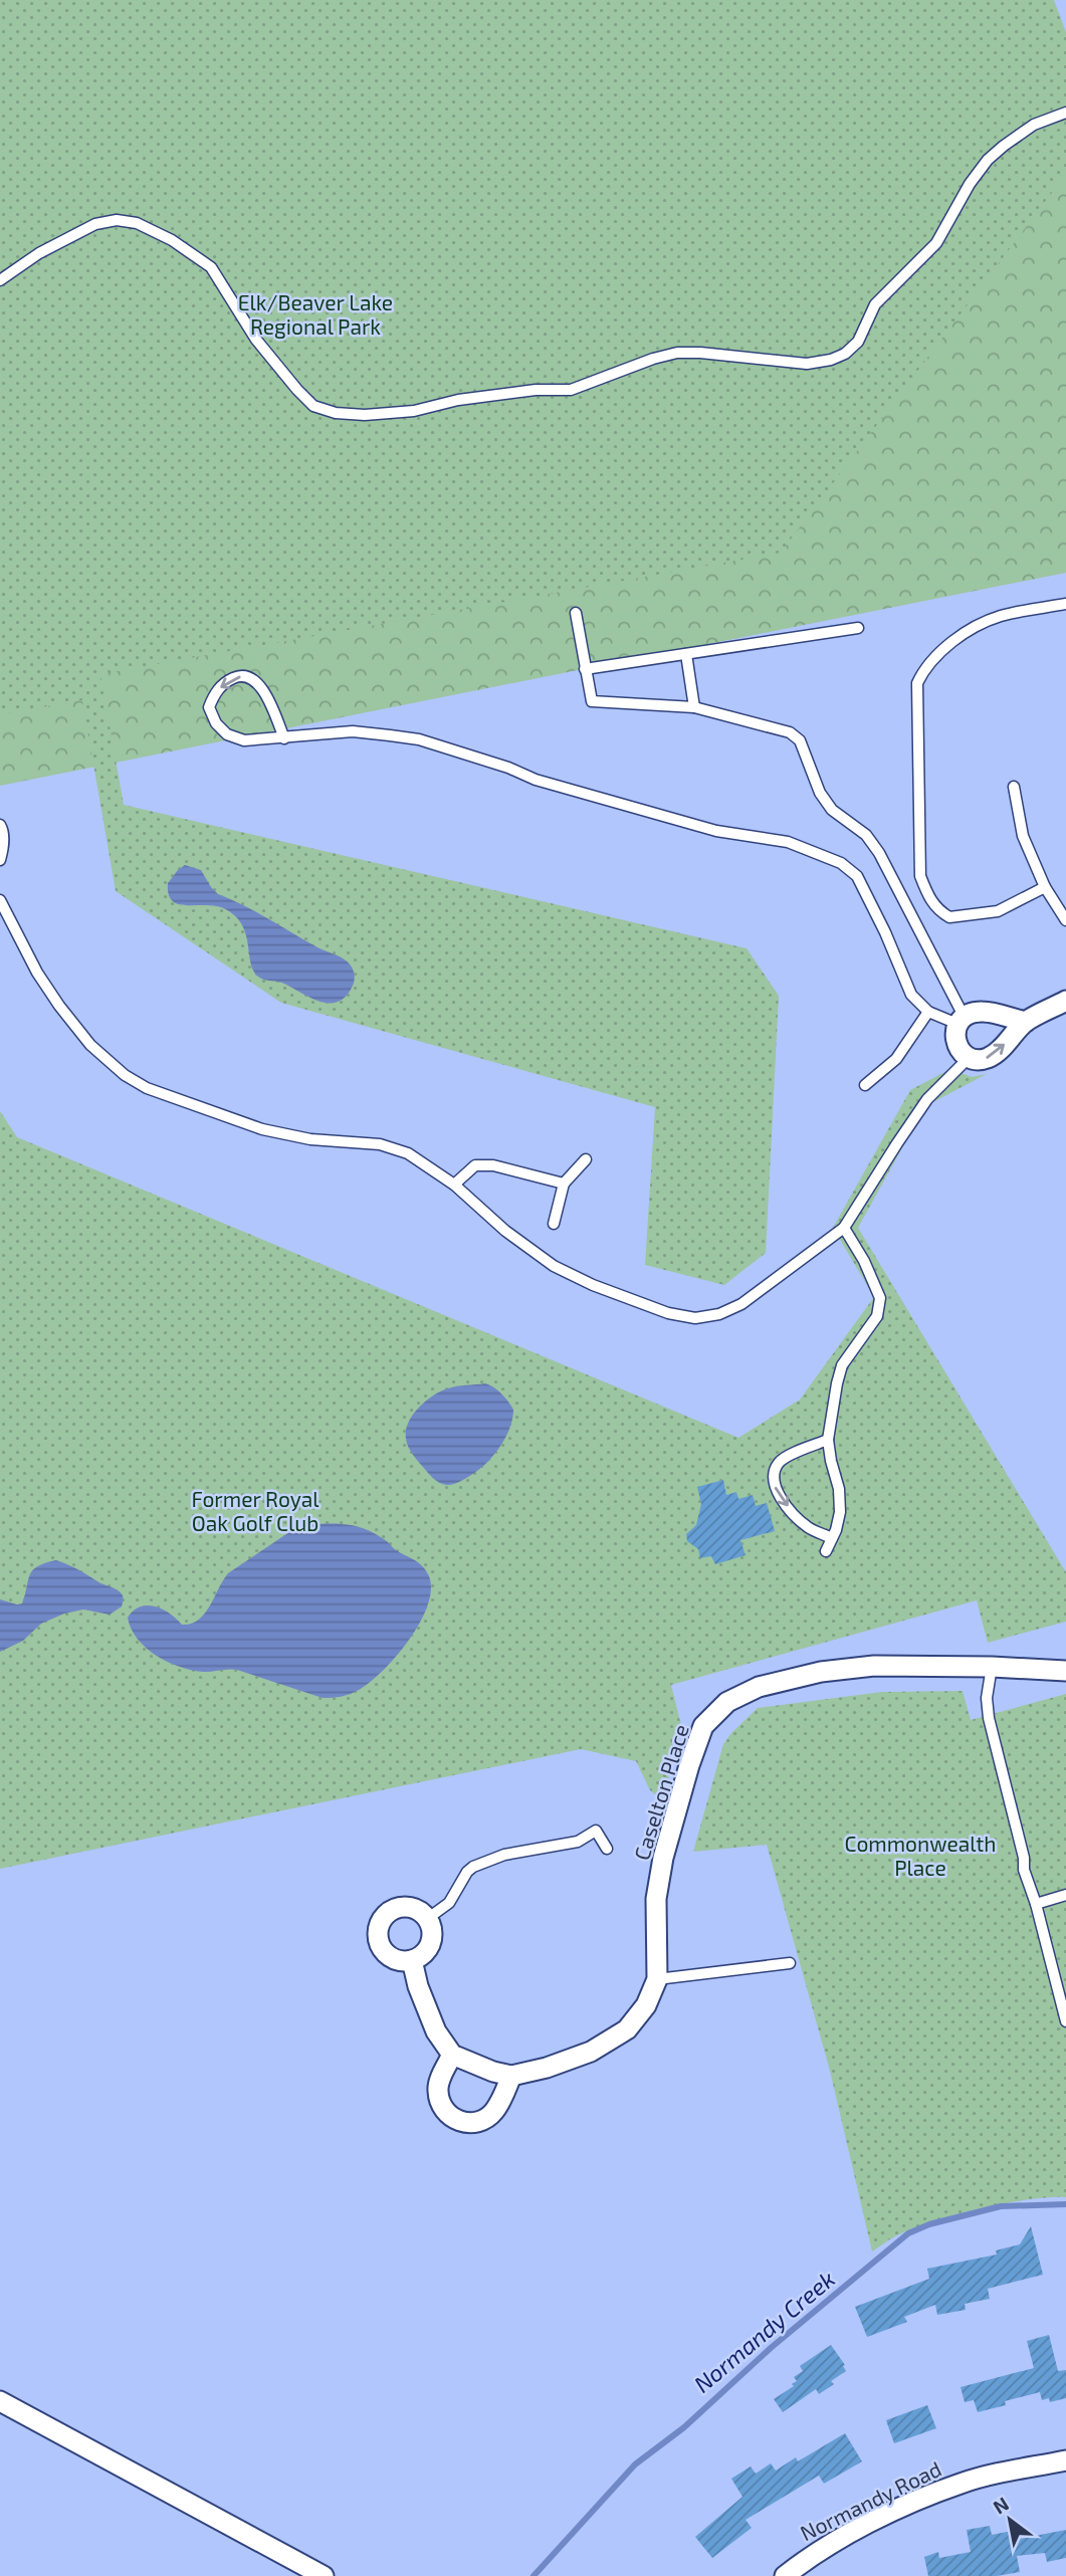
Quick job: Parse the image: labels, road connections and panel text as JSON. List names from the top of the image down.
{
  "streets": {
    "street": ["Caselton Place", "Normandy Road"]
  },
  "water": ["Normandy Creek"],
  "parks": ["Elk/Beaver Lake Regional Park", "Former Royal Oak Golf Club", "Commonwealth Place"],
  "north": "top left"
}
